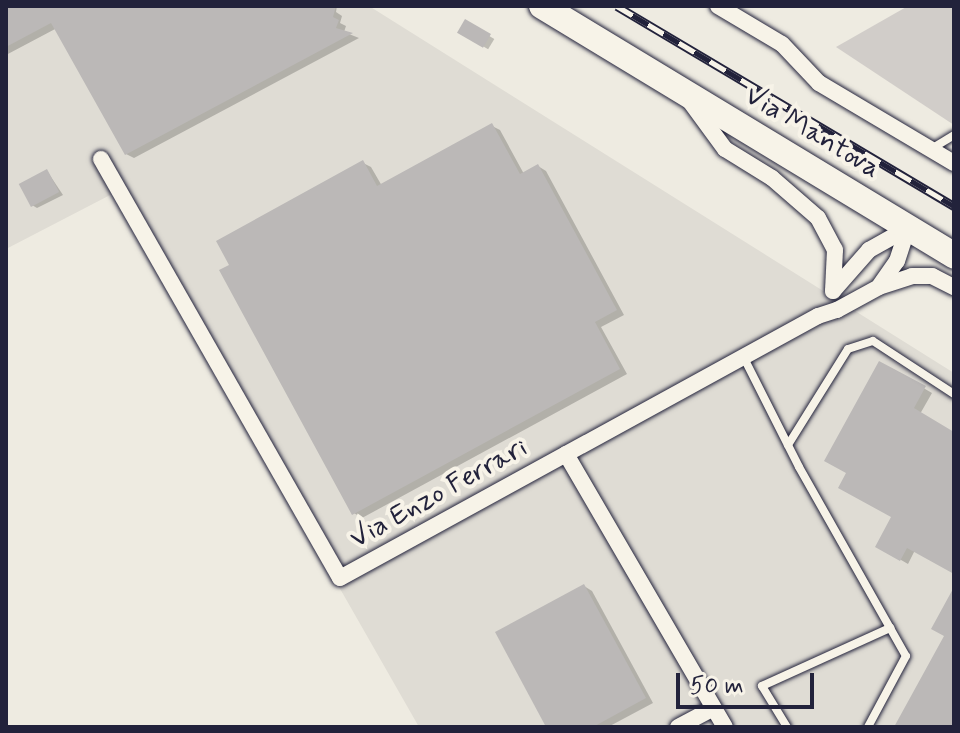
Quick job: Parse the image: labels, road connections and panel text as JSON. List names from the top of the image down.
{
  "streets": {
    "main road": ["Via Mantova"],
    "street": ["Via Enzo Ferrari"]
  },
  "crossings": [
    ["Via Mantova", "Via Enzo Ferrari"]
  ],
  "scale_bar": "50 m"
}
